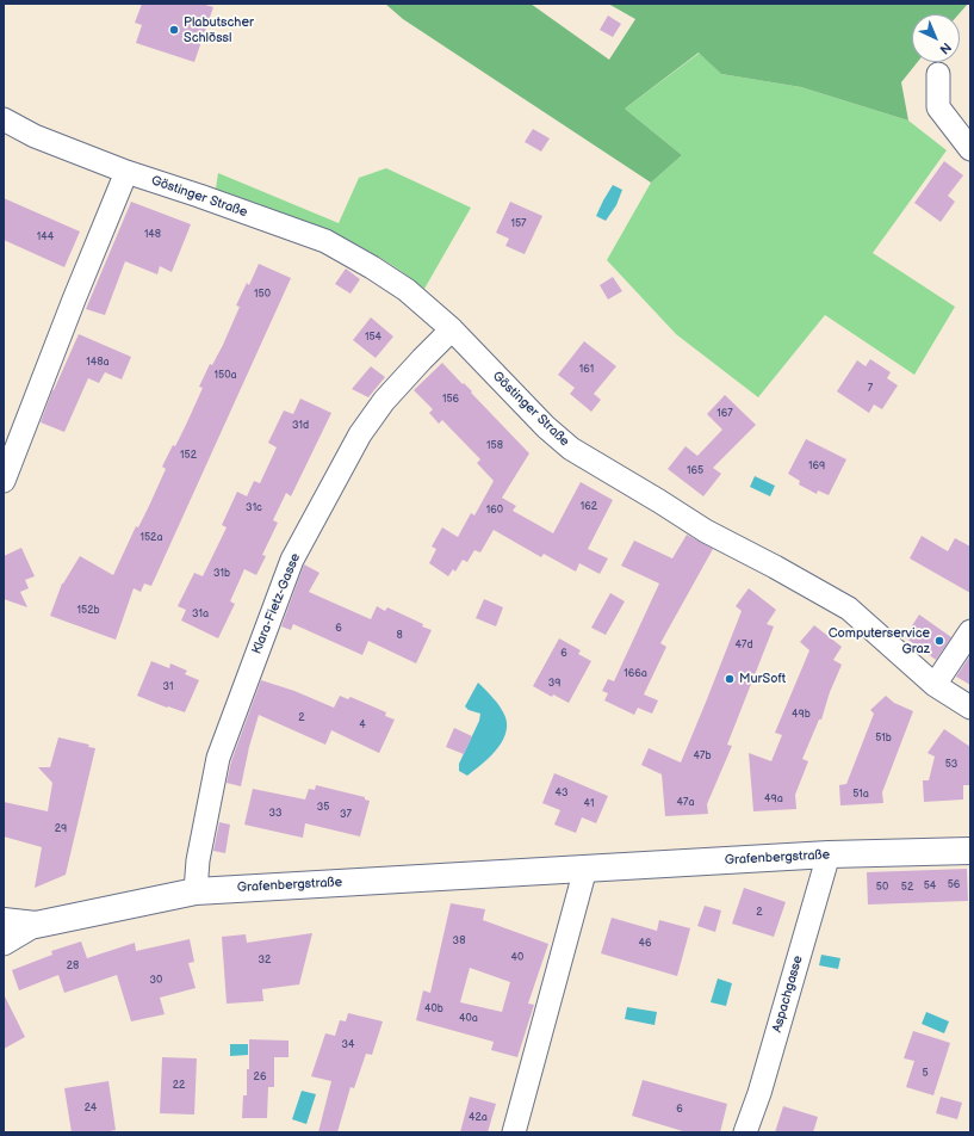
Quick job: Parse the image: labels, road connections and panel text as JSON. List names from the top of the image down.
{
  "streets": {
    "street": [
      "Göstinger Straße",
      "Klara-Fietz-Gasse",
      "Grafenbergstraße",
      "Aspachgasse"
    ]
  },
  "crossings": [
    ["Göstinger Straße", "Klara-Fietz-Gasse"],
    ["Klara-Fietz-Gasse", "Grafenbergstraße"],
    ["Grafenbergstraße", "Aspachgasse"]
  ],
  "places": ["Plabutscher Schlössl", "Computerservice Graz", "MurSoft"],
  "house_numbers": [
    "157",
    "148",
    "144",
    "150",
    "154",
    "148a",
    "161",
    "150a",
    "7",
    "156",
    "167",
    "31d",
    "158",
    "152",
    "169",
    "165",
    "162",
    "31c",
    "160",
    "152a",
    "31b",
    "152b",
    "31a",
    "6",
    "8",
    "47d",
    "6",
    "166a",
    "39",
    "31",
    "49b",
    "2",
    "4",
    "51b",
    "47b",
    "53",
    "43",
    "51a",
    "49a",
    "47a",
    "41",
    "35",
    "33",
    "37",
    "29",
    "56",
    "54",
    "50",
    "52",
    "2",
    "38",
    "46",
    "40",
    "32",
    "28",
    "30",
    "40b",
    "40a",
    "34",
    "5",
    "26",
    "22",
    "24",
    "6",
    "42a"
  ],
  "north": "bottom right"
}
